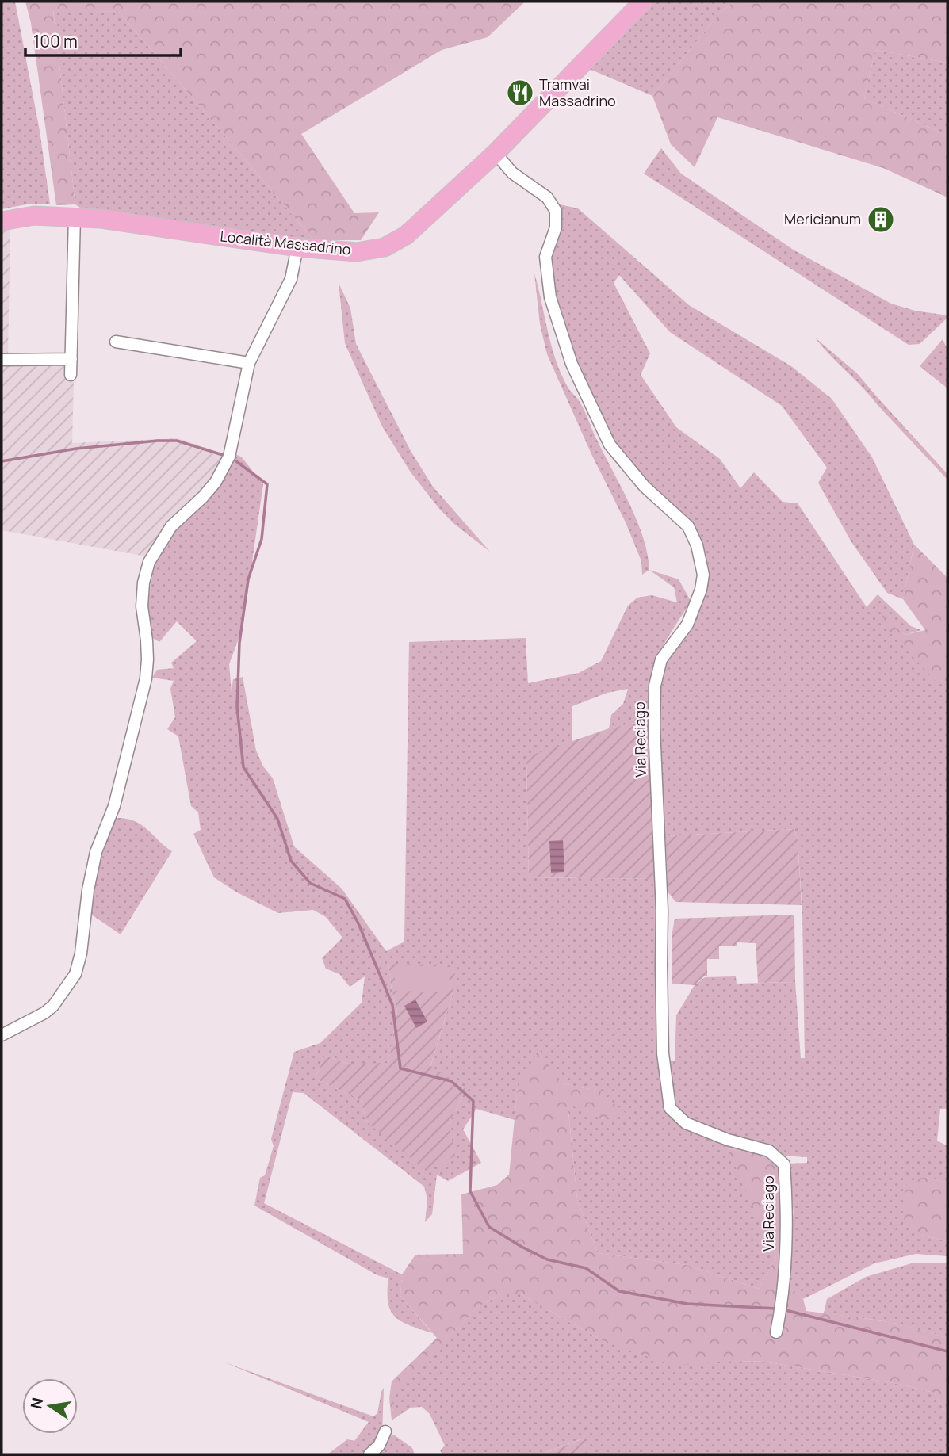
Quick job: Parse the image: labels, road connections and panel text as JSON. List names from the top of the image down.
{
  "streets": {
    "main road": ["Località Massadrino"],
    "street": ["Via Reciago"]
  },
  "crossings": [
    ["Località Massadrino", "Via Reciago"]
  ],
  "places": {
    "restaurant": ["Tramvai Massadrino"],
    "building": ["Mericianum"]
  },
  "scale_bar": "100 m",
  "north": "left"
}
